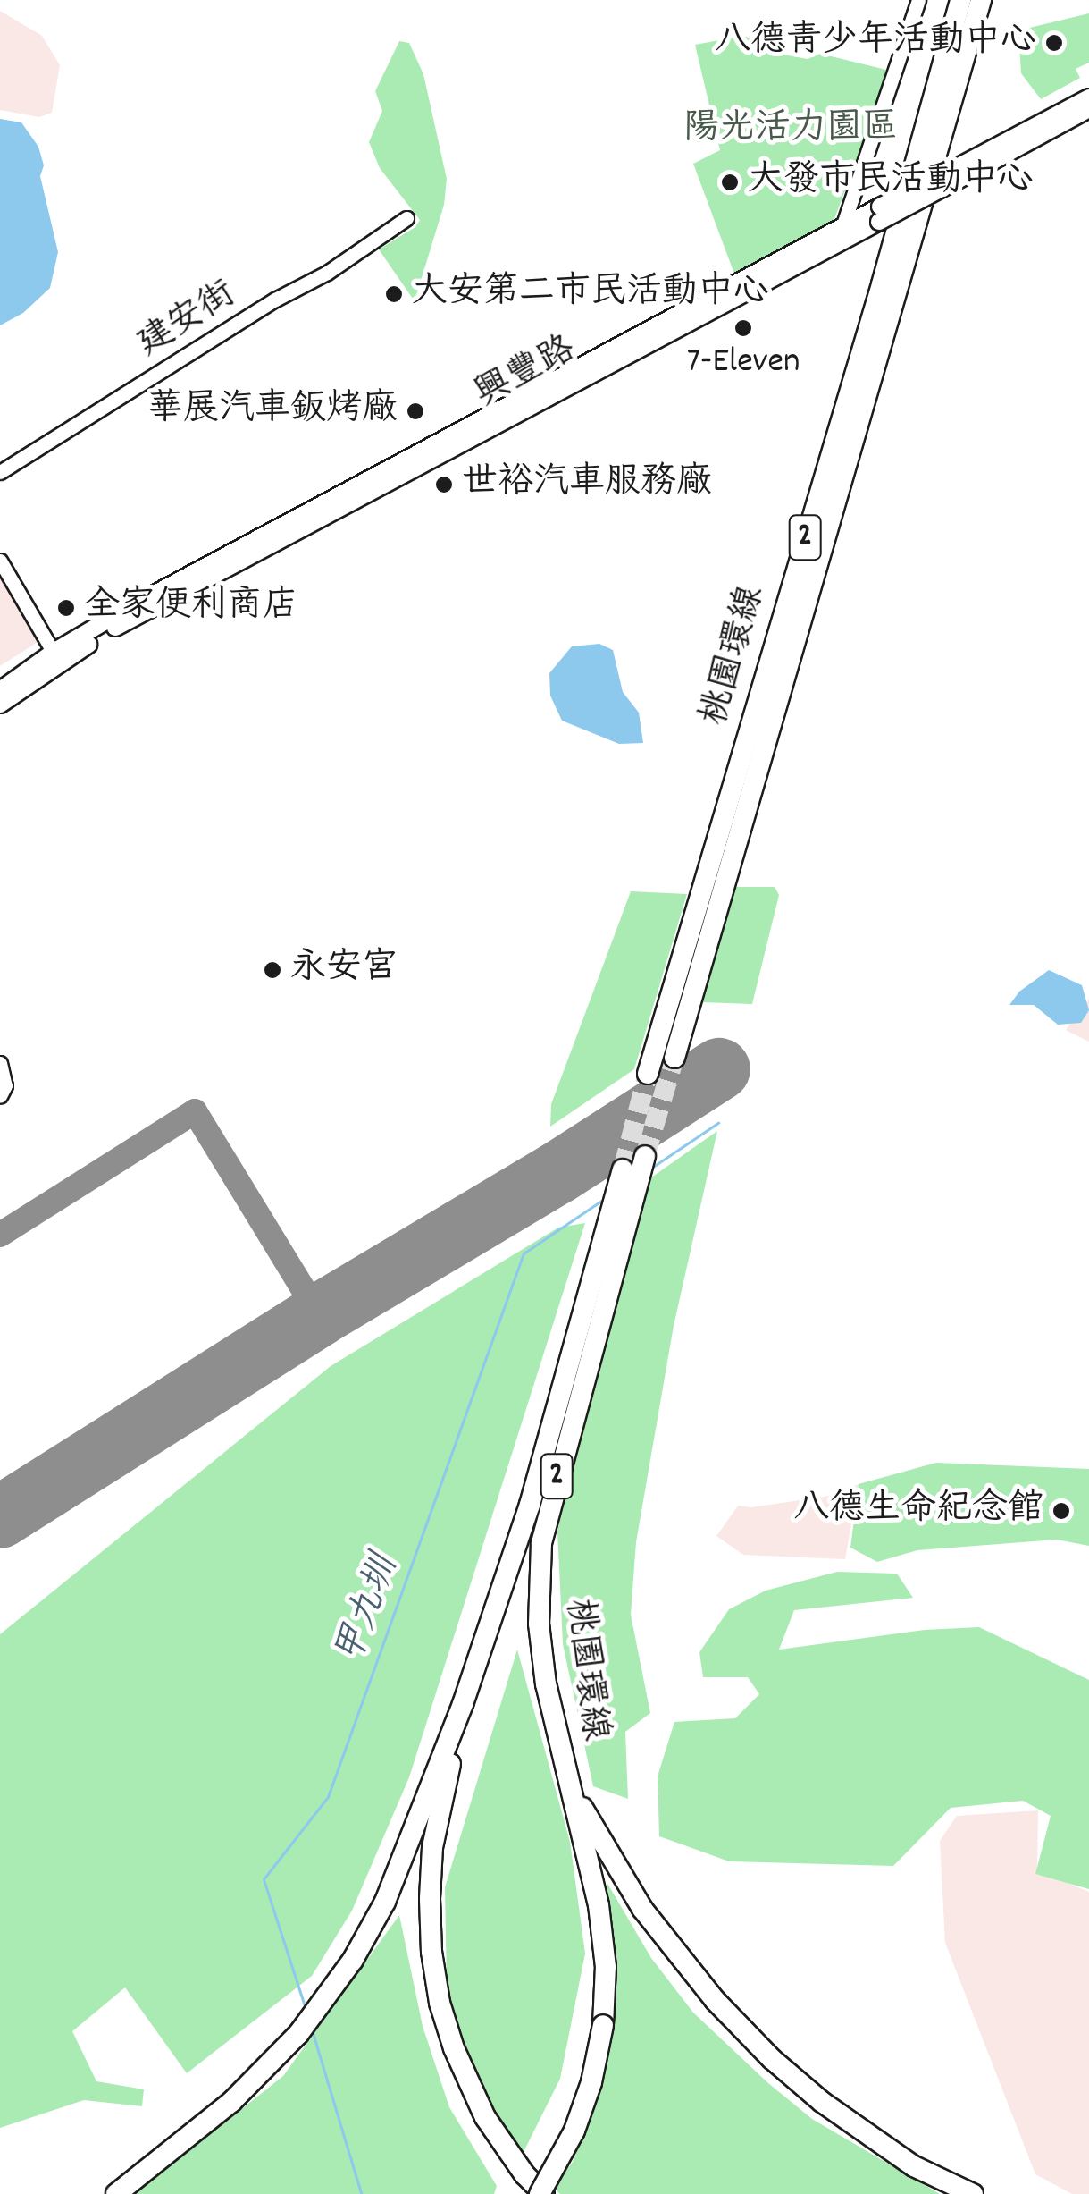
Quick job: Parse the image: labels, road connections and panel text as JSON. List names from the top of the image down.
{
  "streets": {
    "highway": ["2", "桃園環線"],
    "main road": ["興豐路"],
    "street": ["建安街"]
  },
  "water": ["甲九圳"],
  "parks": ["陽光活力園區"],
  "places": [
    "八德青少年活動中心",
    "大發市民活動中心",
    "大安第二市民活動中心",
    "7-Eleven",
    "華展汽車鈑烤廠",
    "世裕汽車服務廠",
    "全家便利商店",
    "永安宮",
    "八德生命紀念館"
  ]
}
